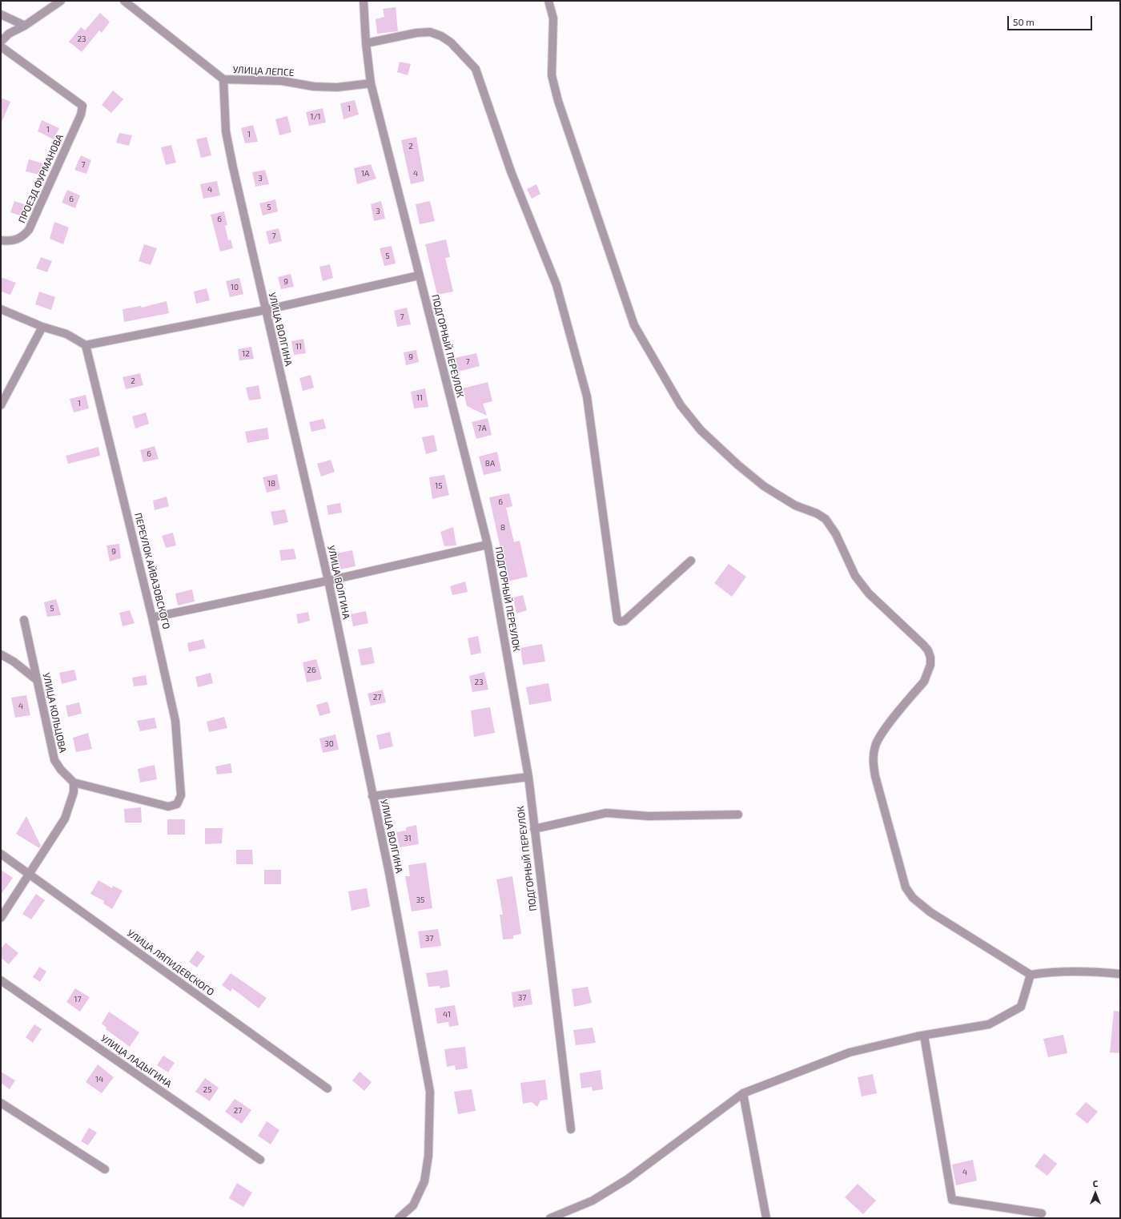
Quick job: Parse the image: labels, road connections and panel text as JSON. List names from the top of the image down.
{
  "streets": {
    "street": [
      "УЛИЦА ЛЕПСЕ",
      "ПРОЕЗД ФУРМАНОВА",
      "УЛИЦА ВОЛГИНА",
      "ПОДГОРНЫЙ ПЕРЕУЛОК",
      "ПЕРЕУЛОК АЙВАЗОВСКОГО",
      "УЛИЦА КОЛЬЦОВА",
      "УЛИЦА ЛЯПИДЕВСКОГО",
      "УЛИЦА ЛАДЫГИНА"
    ]
  },
  "crossings": [
    ["УЛИЦА ЛЕПСЕ", "УЛИЦА ВОЛГИНА"],
    ["УЛИЦА ЛЕПСЕ", "ПОДГОРНЫЙ ПЕРЕУЛОК"],
    ["ПЕРЕУЛОК АЙВАЗОВСКОГО", "УЛИЦА КОЛЬЦОВА"]
  ],
  "house_numbers": [
    "23",
    "1",
    "1/1",
    "1",
    "1",
    "2",
    "7",
    "1А",
    "4",
    "3",
    "4",
    "6",
    "5",
    "3",
    "6",
    "7",
    "5",
    "9",
    "10",
    "7",
    "11",
    "12",
    "9",
    "7",
    "2",
    "11",
    "1",
    "7А",
    "6",
    "8А",
    "18",
    "15",
    "6",
    "8",
    "9",
    "5",
    "26",
    "23",
    "27",
    "4",
    "30",
    "31",
    "35",
    "37",
    "37",
    "17",
    "41",
    "14",
    "25",
    "27",
    "4"
  ],
  "scale_bar": "50 m",
  "north": "top"
}
